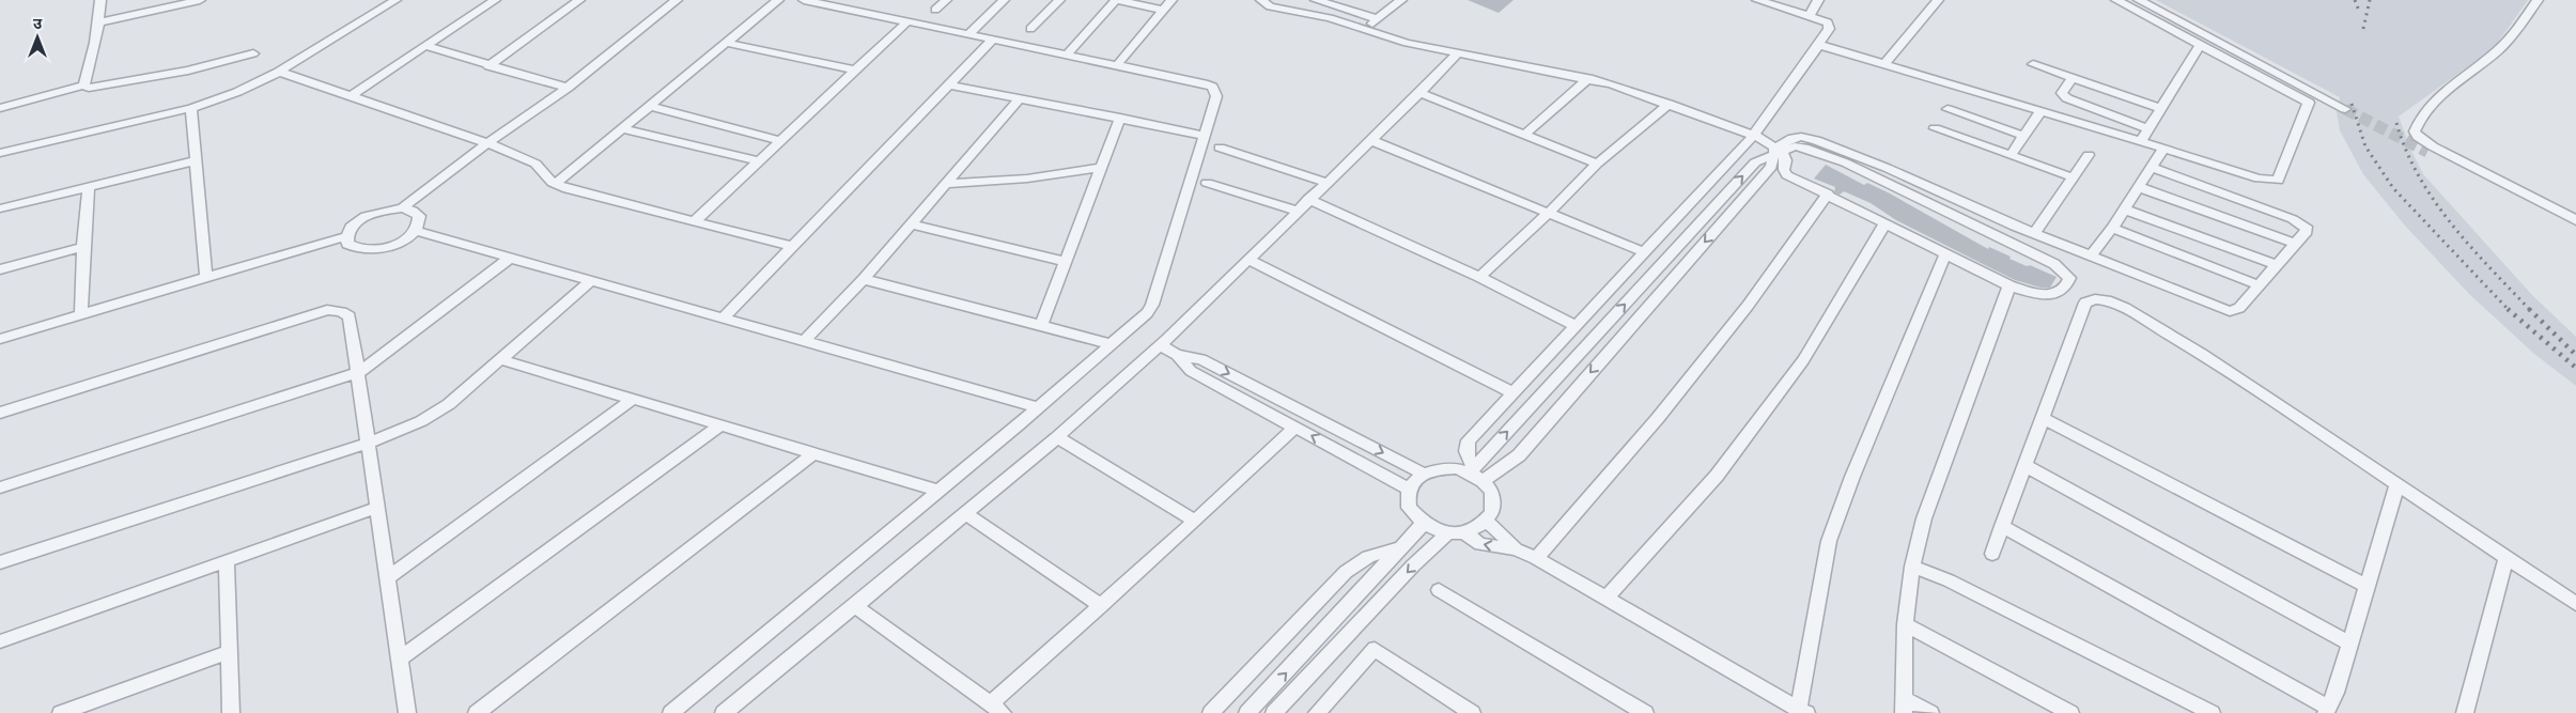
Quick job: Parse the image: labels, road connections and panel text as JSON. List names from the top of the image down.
{
  "north": "top"
}
